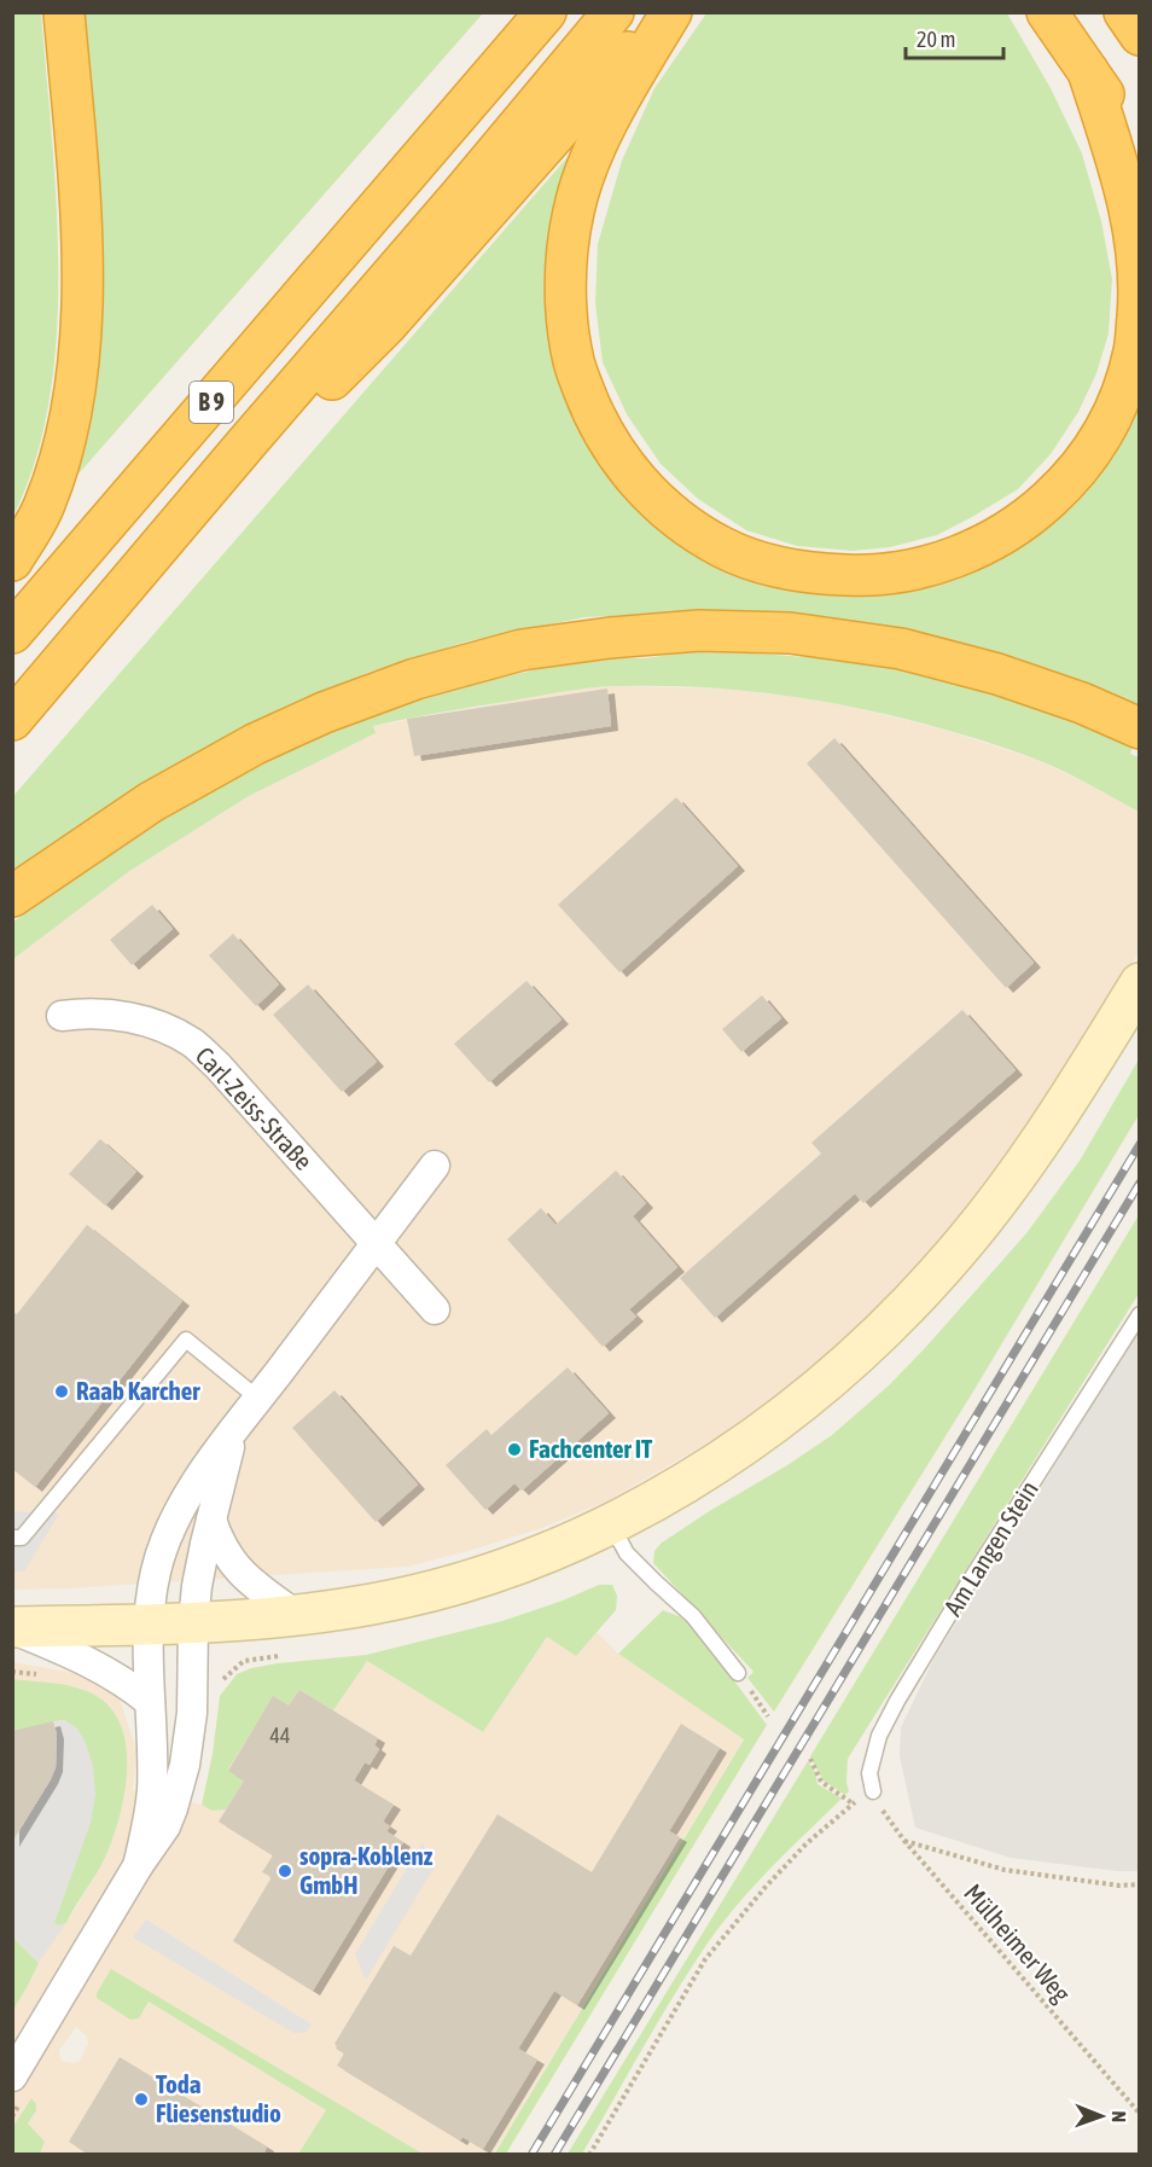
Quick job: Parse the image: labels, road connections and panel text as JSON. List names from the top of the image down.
{
  "streets": {
    "highway": ["B 9"],
    "street": ["Carl-Zeiss-Straße"],
    "lane": ["Am Langen Stein"],
    "path": ["Mülheimer Weg"]
  },
  "crossings": [
    ["Am Langen Stein", "Mülheimer Weg"]
  ],
  "places": [
    "Raab Karcher",
    "Fachcenter IT",
    "sopra-Koblenz GmbH",
    "Toda Fliesenstudio"
  ],
  "house_numbers": ["44"],
  "scale_bar": "20 m",
  "north": "right"
}
